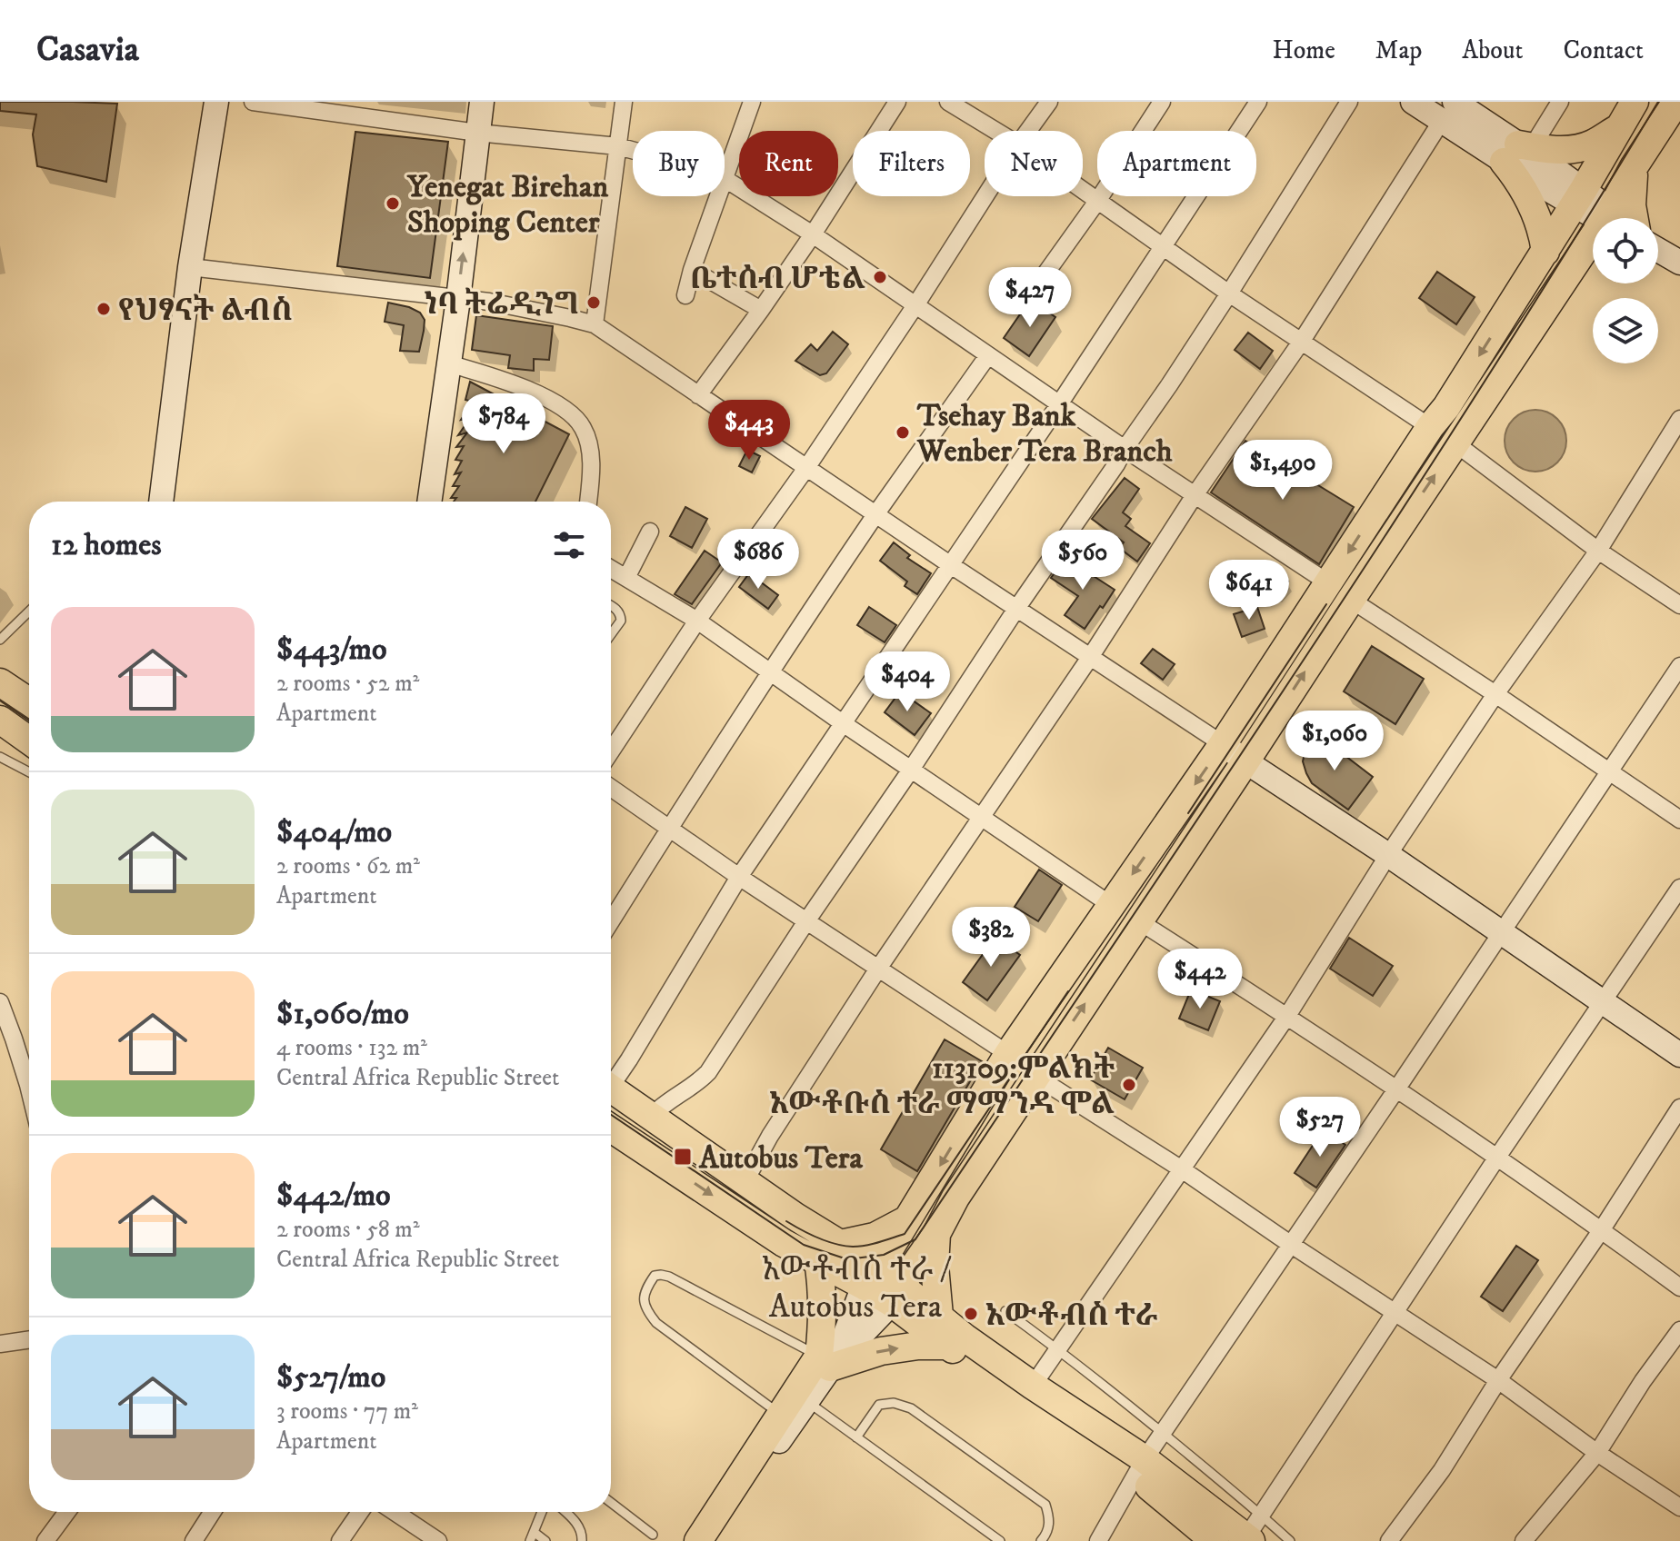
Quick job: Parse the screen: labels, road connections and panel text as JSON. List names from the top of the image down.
{
  "districts": ["አውቶብስ ተራ / Autobus Tera"],
  "places": {
    "other": [
      "Yenegat Birehan Shoping Center",
      "ቤተሰብ ሆቴል",
      "ነባ ትሬዲንግ",
      "የህፃናት ልብስ",
      "Tsehay Bank Wenber Tera Branch",
      "113109:ምልክት አውቶቡስ ተራ ማማንዳ ሞል",
      "አውቶብስ ተራ"
    ],
    "transit": ["Autobus Tera"]
  },
  "page": {
    "header": "Casavia",
    "nav": [
      "Home",
      "Map",
      "About",
      "Contact"
    ],
    "chip": [
      "Buy",
      "Rent",
      "Filters",
      "New",
      "Apartment"
    ],
    "price": [
      "$427",
      "$784",
      "$443",
      "$1,490",
      "$686",
      "$560",
      "$641",
      "$404",
      "$1,060",
      "$382",
      "$442",
      "$527"
    ],
    "heading": "12 homes",
    "list": [
      {
        "name": "$443/mo",
        "note": "2 rooms · 52 m² · Apartment"
      },
      {
        "name": "$404/mo",
        "note": "2 rooms · 62 m² · Apartment"
      },
      {
        "name": "$1,060/mo",
        "note": "4 rooms · 132 m² · Central Africa Republic Street"
      },
      {
        "name": "$442/mo",
        "note": "2 rooms · 58 m² · Central Africa Republic Street"
      },
      {
        "name": "$527/mo",
        "note": "3 rooms · 77 m² · Apartment"
      }
    ]
  }
}
